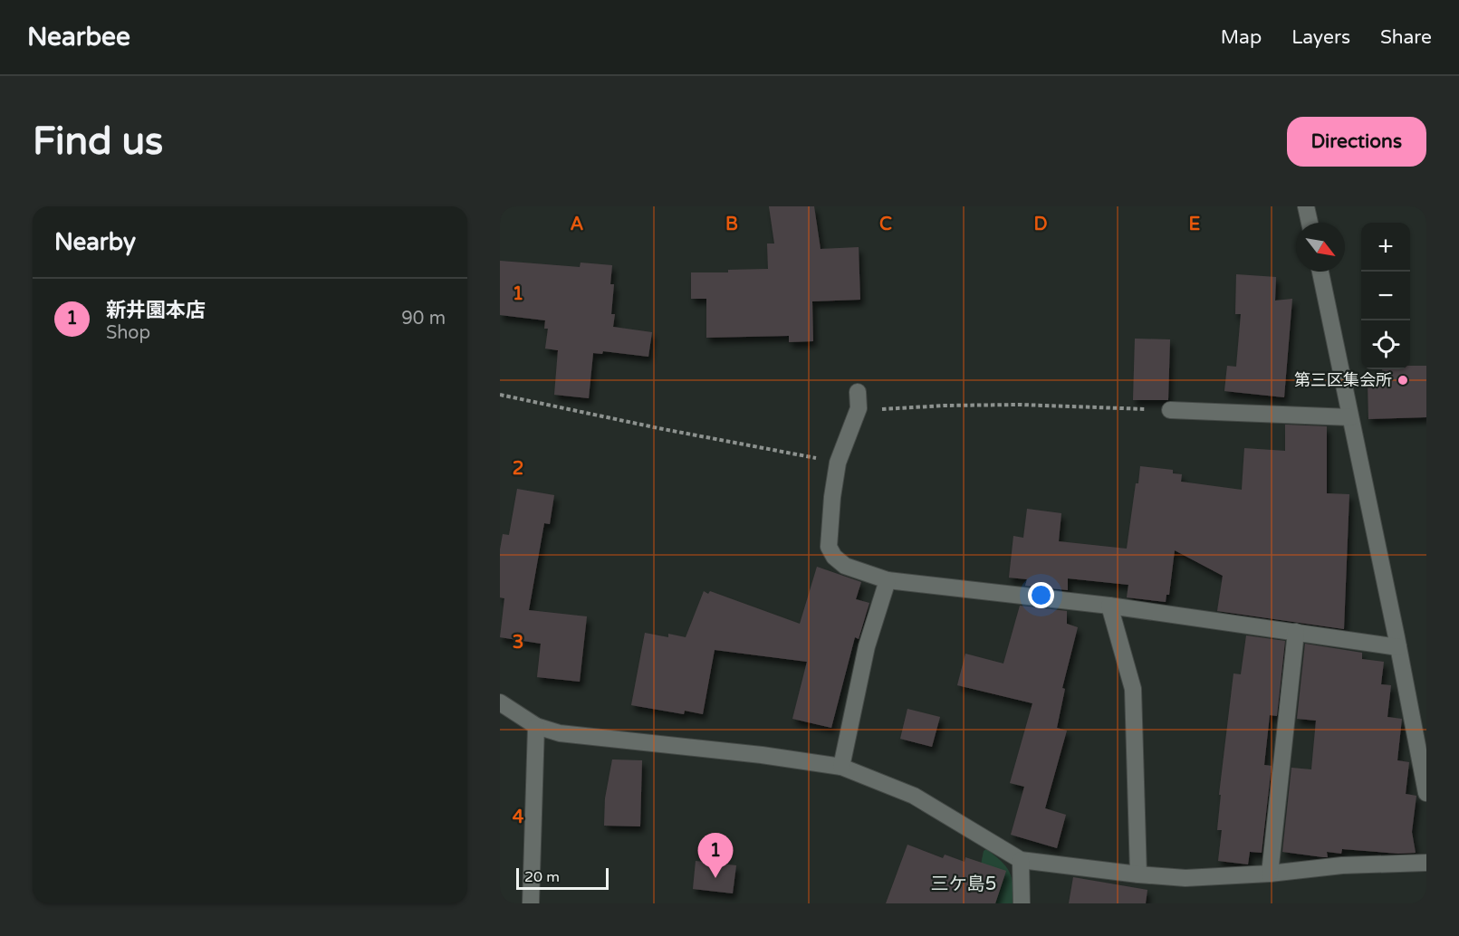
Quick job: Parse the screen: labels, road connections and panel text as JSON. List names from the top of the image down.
{
  "districts": ["三ケ島5"],
  "places": ["第三区集会所"],
  "scale_bar": "20 m",
  "north": "bottom right",
  "page": {
    "header": "Nearbee",
    "nav": ["Map", "Layers", "Share"],
    "buttons": "Directions",
    "title": "Find us",
    "heading": "Nearby",
    "map_buttons": ["+", "−"],
    "list": [
      {
        "mark": "1",
        "name": "新井園本店",
        "note": "Shop",
        "value": "90 m"
      }
    ],
    "pins": "1",
    "scale": "20 m"
  },
  "grid": {
    "columns": [
      "A",
      "B",
      "C",
      "D",
      "E"
    ],
    "rows": [
      "1",
      "2",
      "3",
      "4"
    ]
  }
}
